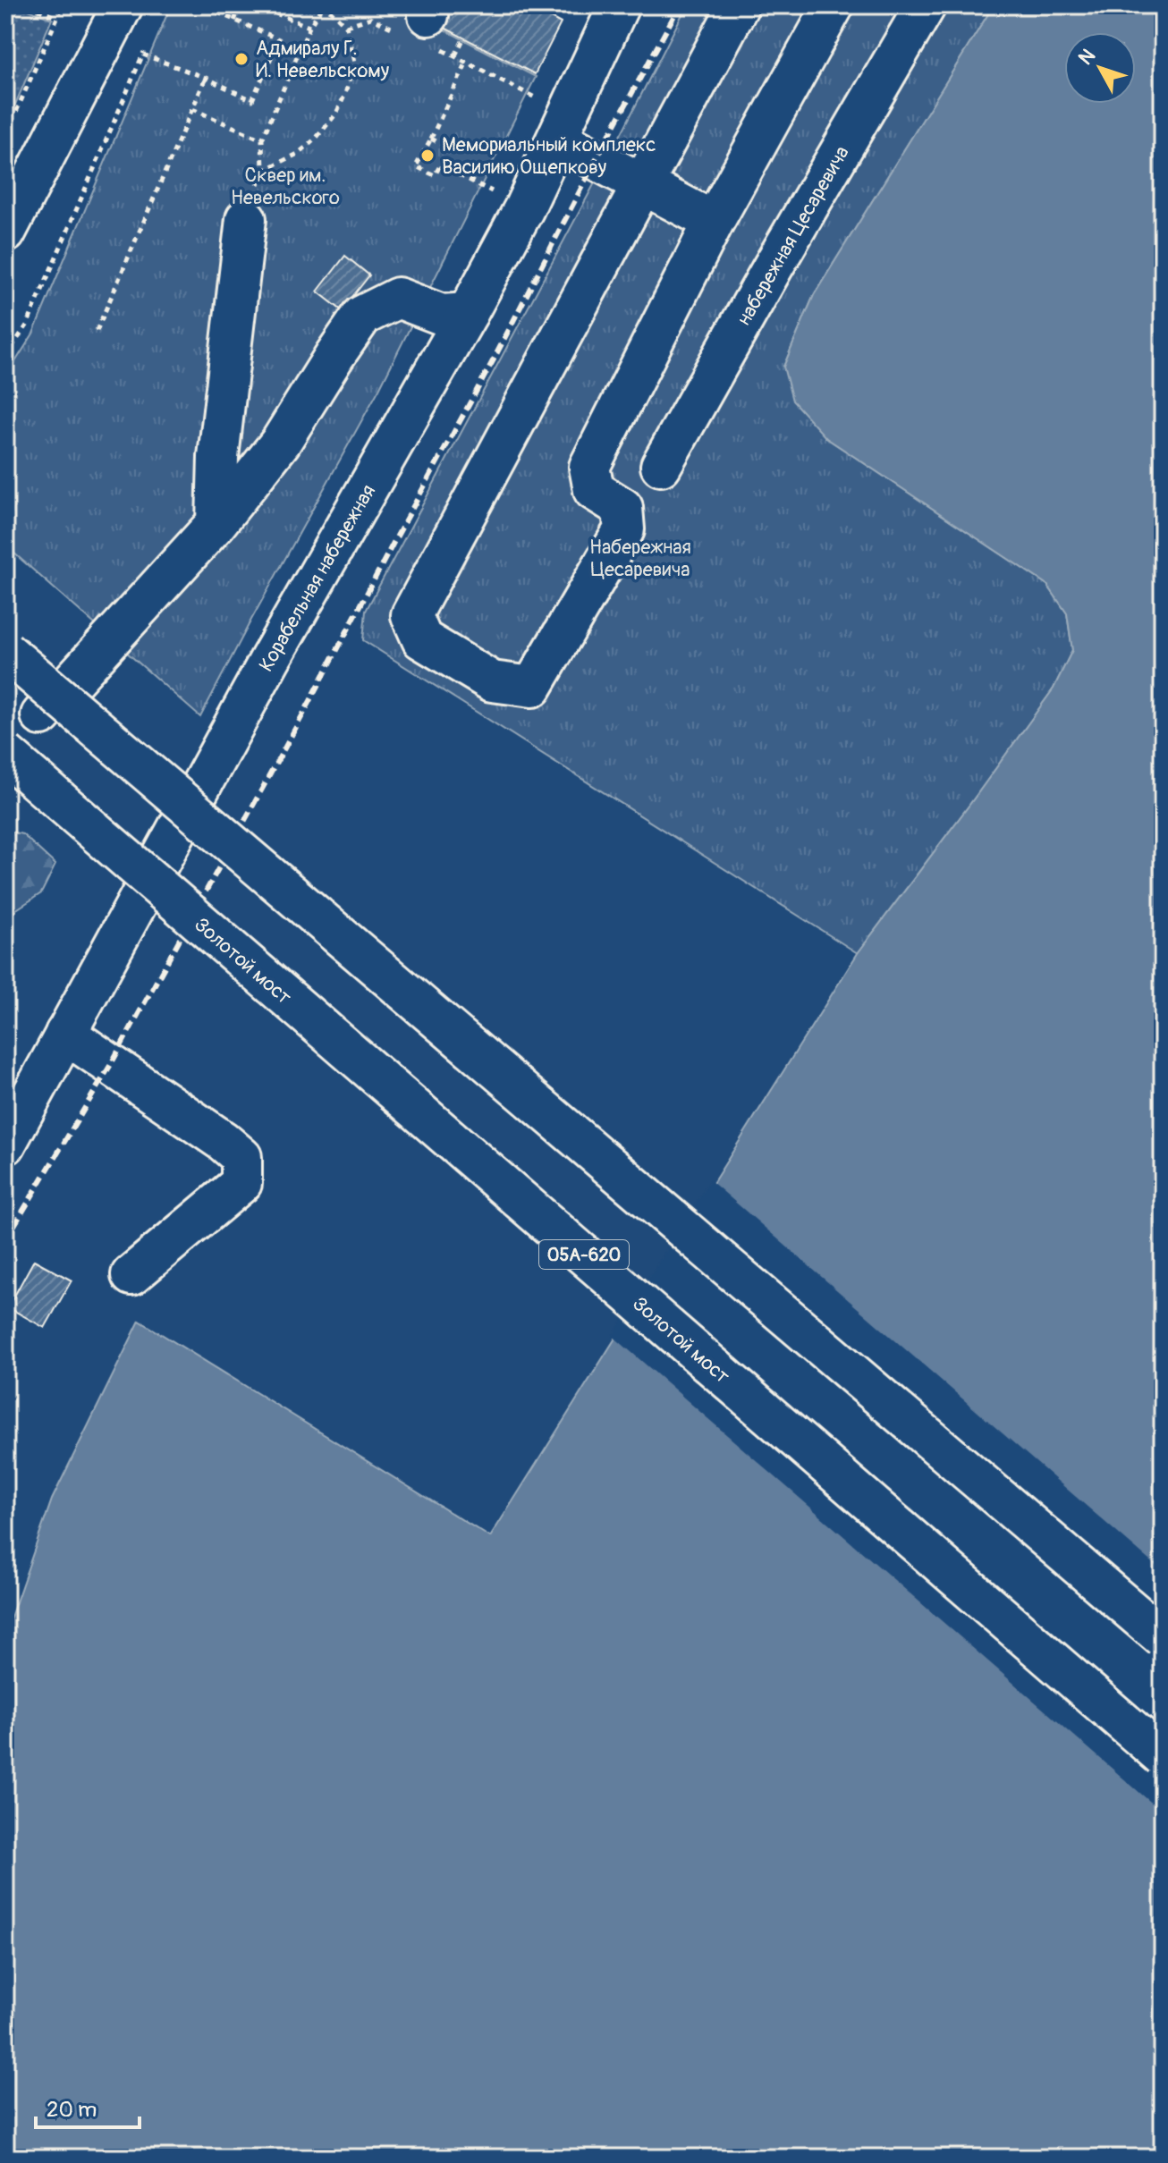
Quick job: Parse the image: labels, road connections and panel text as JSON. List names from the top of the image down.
{
  "streets": {
    "main road": [
      "набережная Цесаревича",
      "Корабельная набережная",
      "Золотой мост",
      "05А-620"
    ]
  },
  "parks": ["Сквер им. Невельского", "Набережная Цесаревича"],
  "places": ["Адмиралу Г. И. Невельскому", "Мемориальный комплекс Василию Ощепкову"],
  "scale_bar": "20 m",
  "north": "top left"
}
